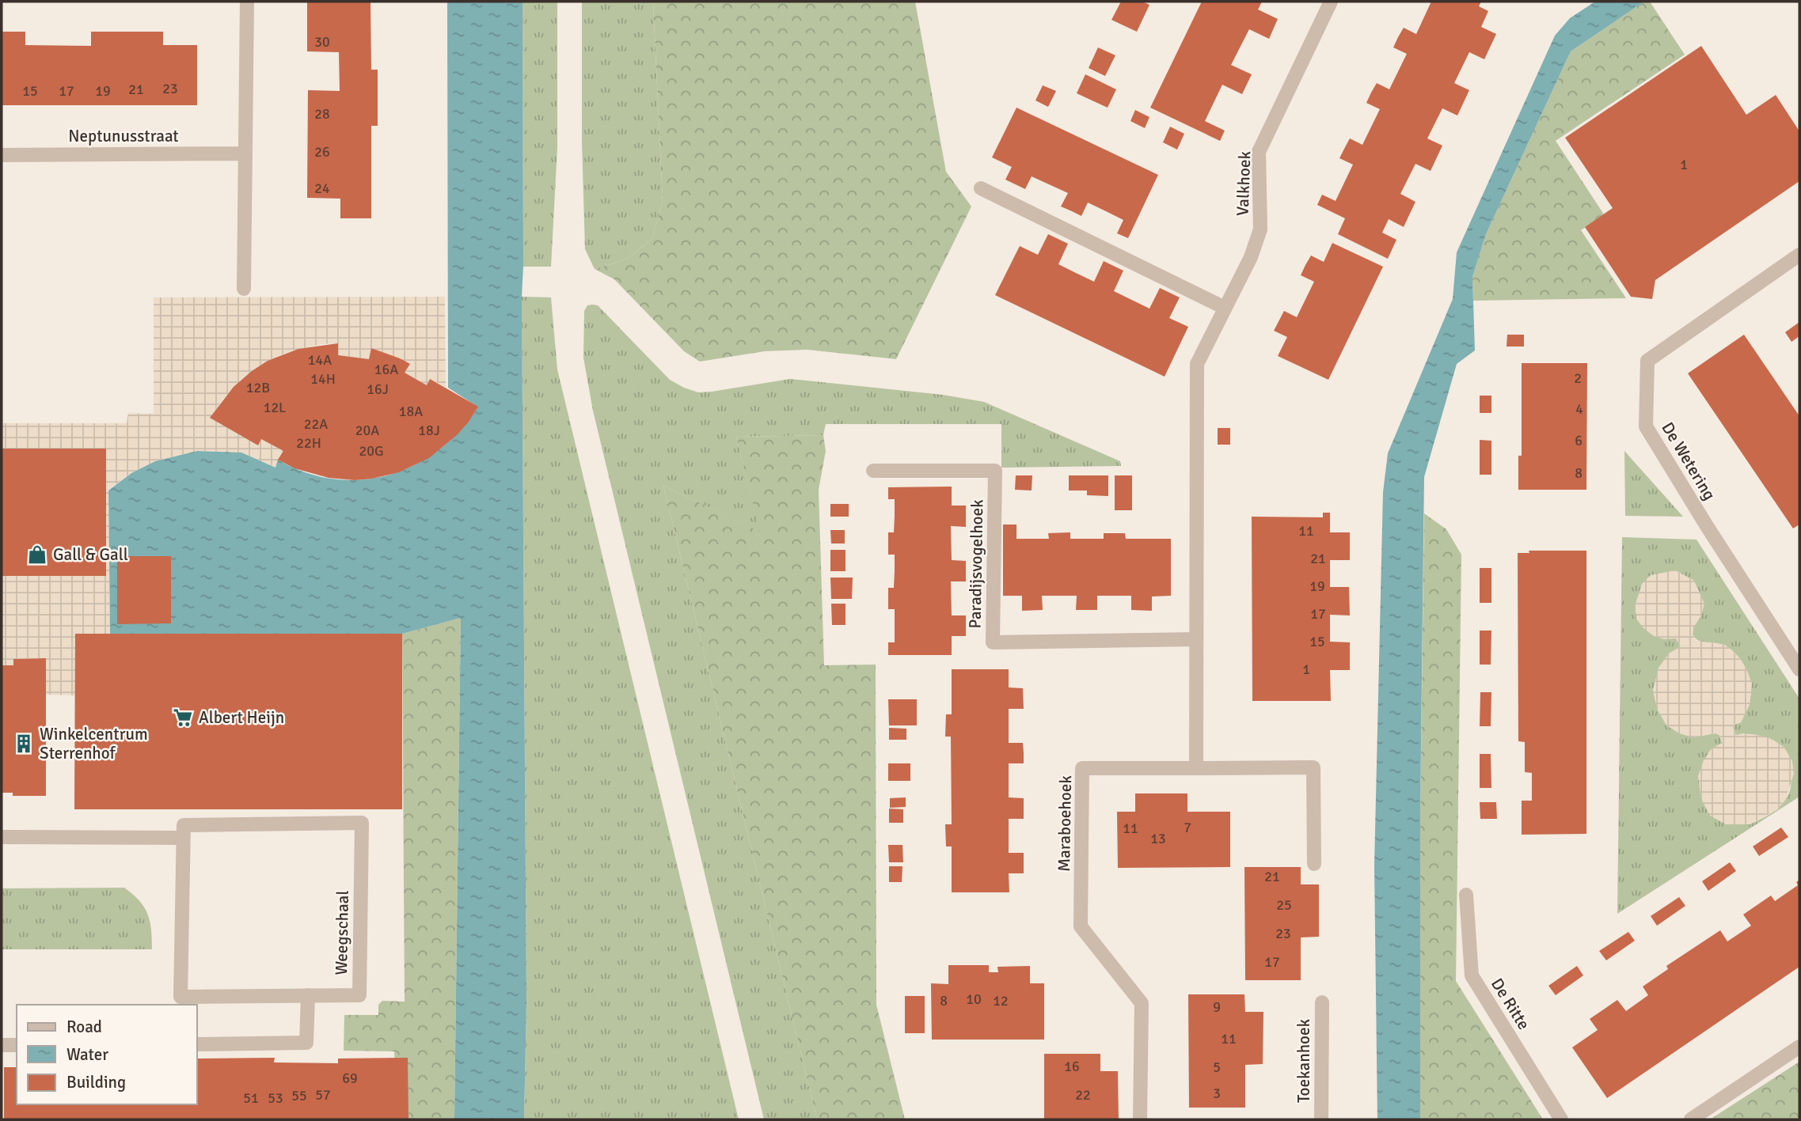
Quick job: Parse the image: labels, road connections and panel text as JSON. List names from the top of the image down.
{
  "streets": {
    "street": [
      "Neptunusstraat",
      "Valkhoek",
      "De Wetering",
      "Paradijsvogelhoek",
      "Maraboehoek",
      "Weegschaal",
      "De Ritte",
      "Toekanhoek"
    ]
  },
  "crossings": [
    ["Valkhoek", "Paradijsvogelhoek"]
  ],
  "places": {
    "shop": ["Gall & Gall"],
    "supermarket": ["Albert Heijn"],
    "building": ["Winkelcentrum Sterrenhof"]
  },
  "house_numbers": [
    "30",
    "23",
    "21",
    "15",
    "17",
    "19",
    "28",
    "26",
    "1",
    "24",
    "14A",
    "16A",
    "2",
    "14H",
    "12B",
    "16J",
    "12L",
    "4",
    "18A",
    "22A",
    "20A",
    "18J",
    "6",
    "22H",
    "20G",
    "8",
    "11",
    "21",
    "19",
    "17",
    "15",
    "1",
    "7",
    "11",
    "13",
    "21",
    "25",
    "23",
    "17",
    "10",
    "8",
    "12",
    "9",
    "11",
    "16",
    "5",
    "69",
    "3",
    "57",
    "22",
    "55",
    "51",
    "53"
  ],
  "legend": ["Road", "Water", "Building"]
}
